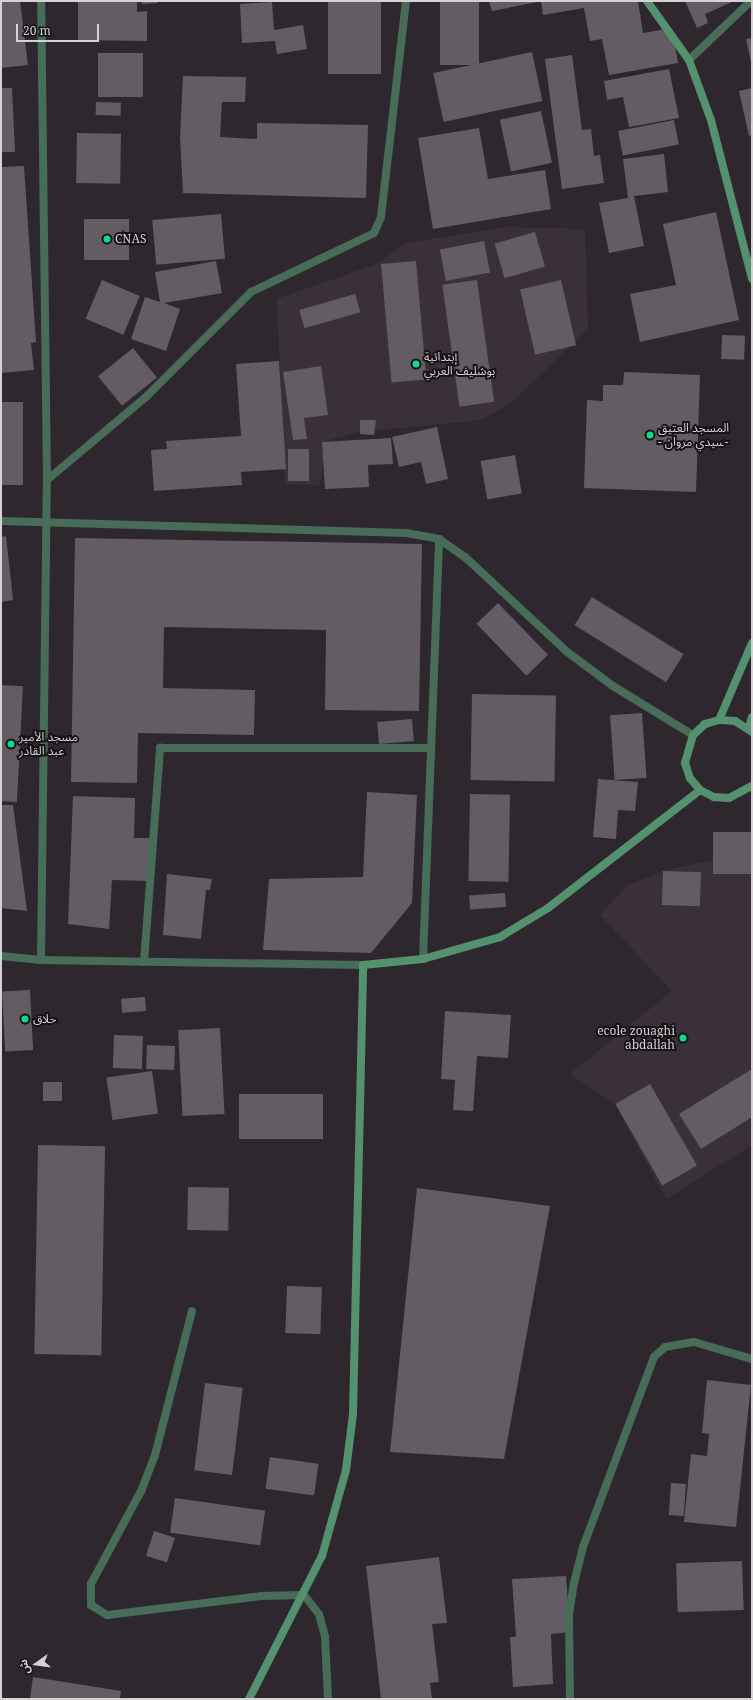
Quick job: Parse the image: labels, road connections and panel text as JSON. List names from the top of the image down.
{
  "places": [
    "CNAS",
    "إبتدائية بوشليف العربي",
    "المسجد العتيق - سيدي مروان-",
    "مسجد الأمير عبد القادر",
    "حلاق",
    "ecole zouaghi abdallah"
  ],
  "scale_bar": "20 m",
  "north": "left"
}
